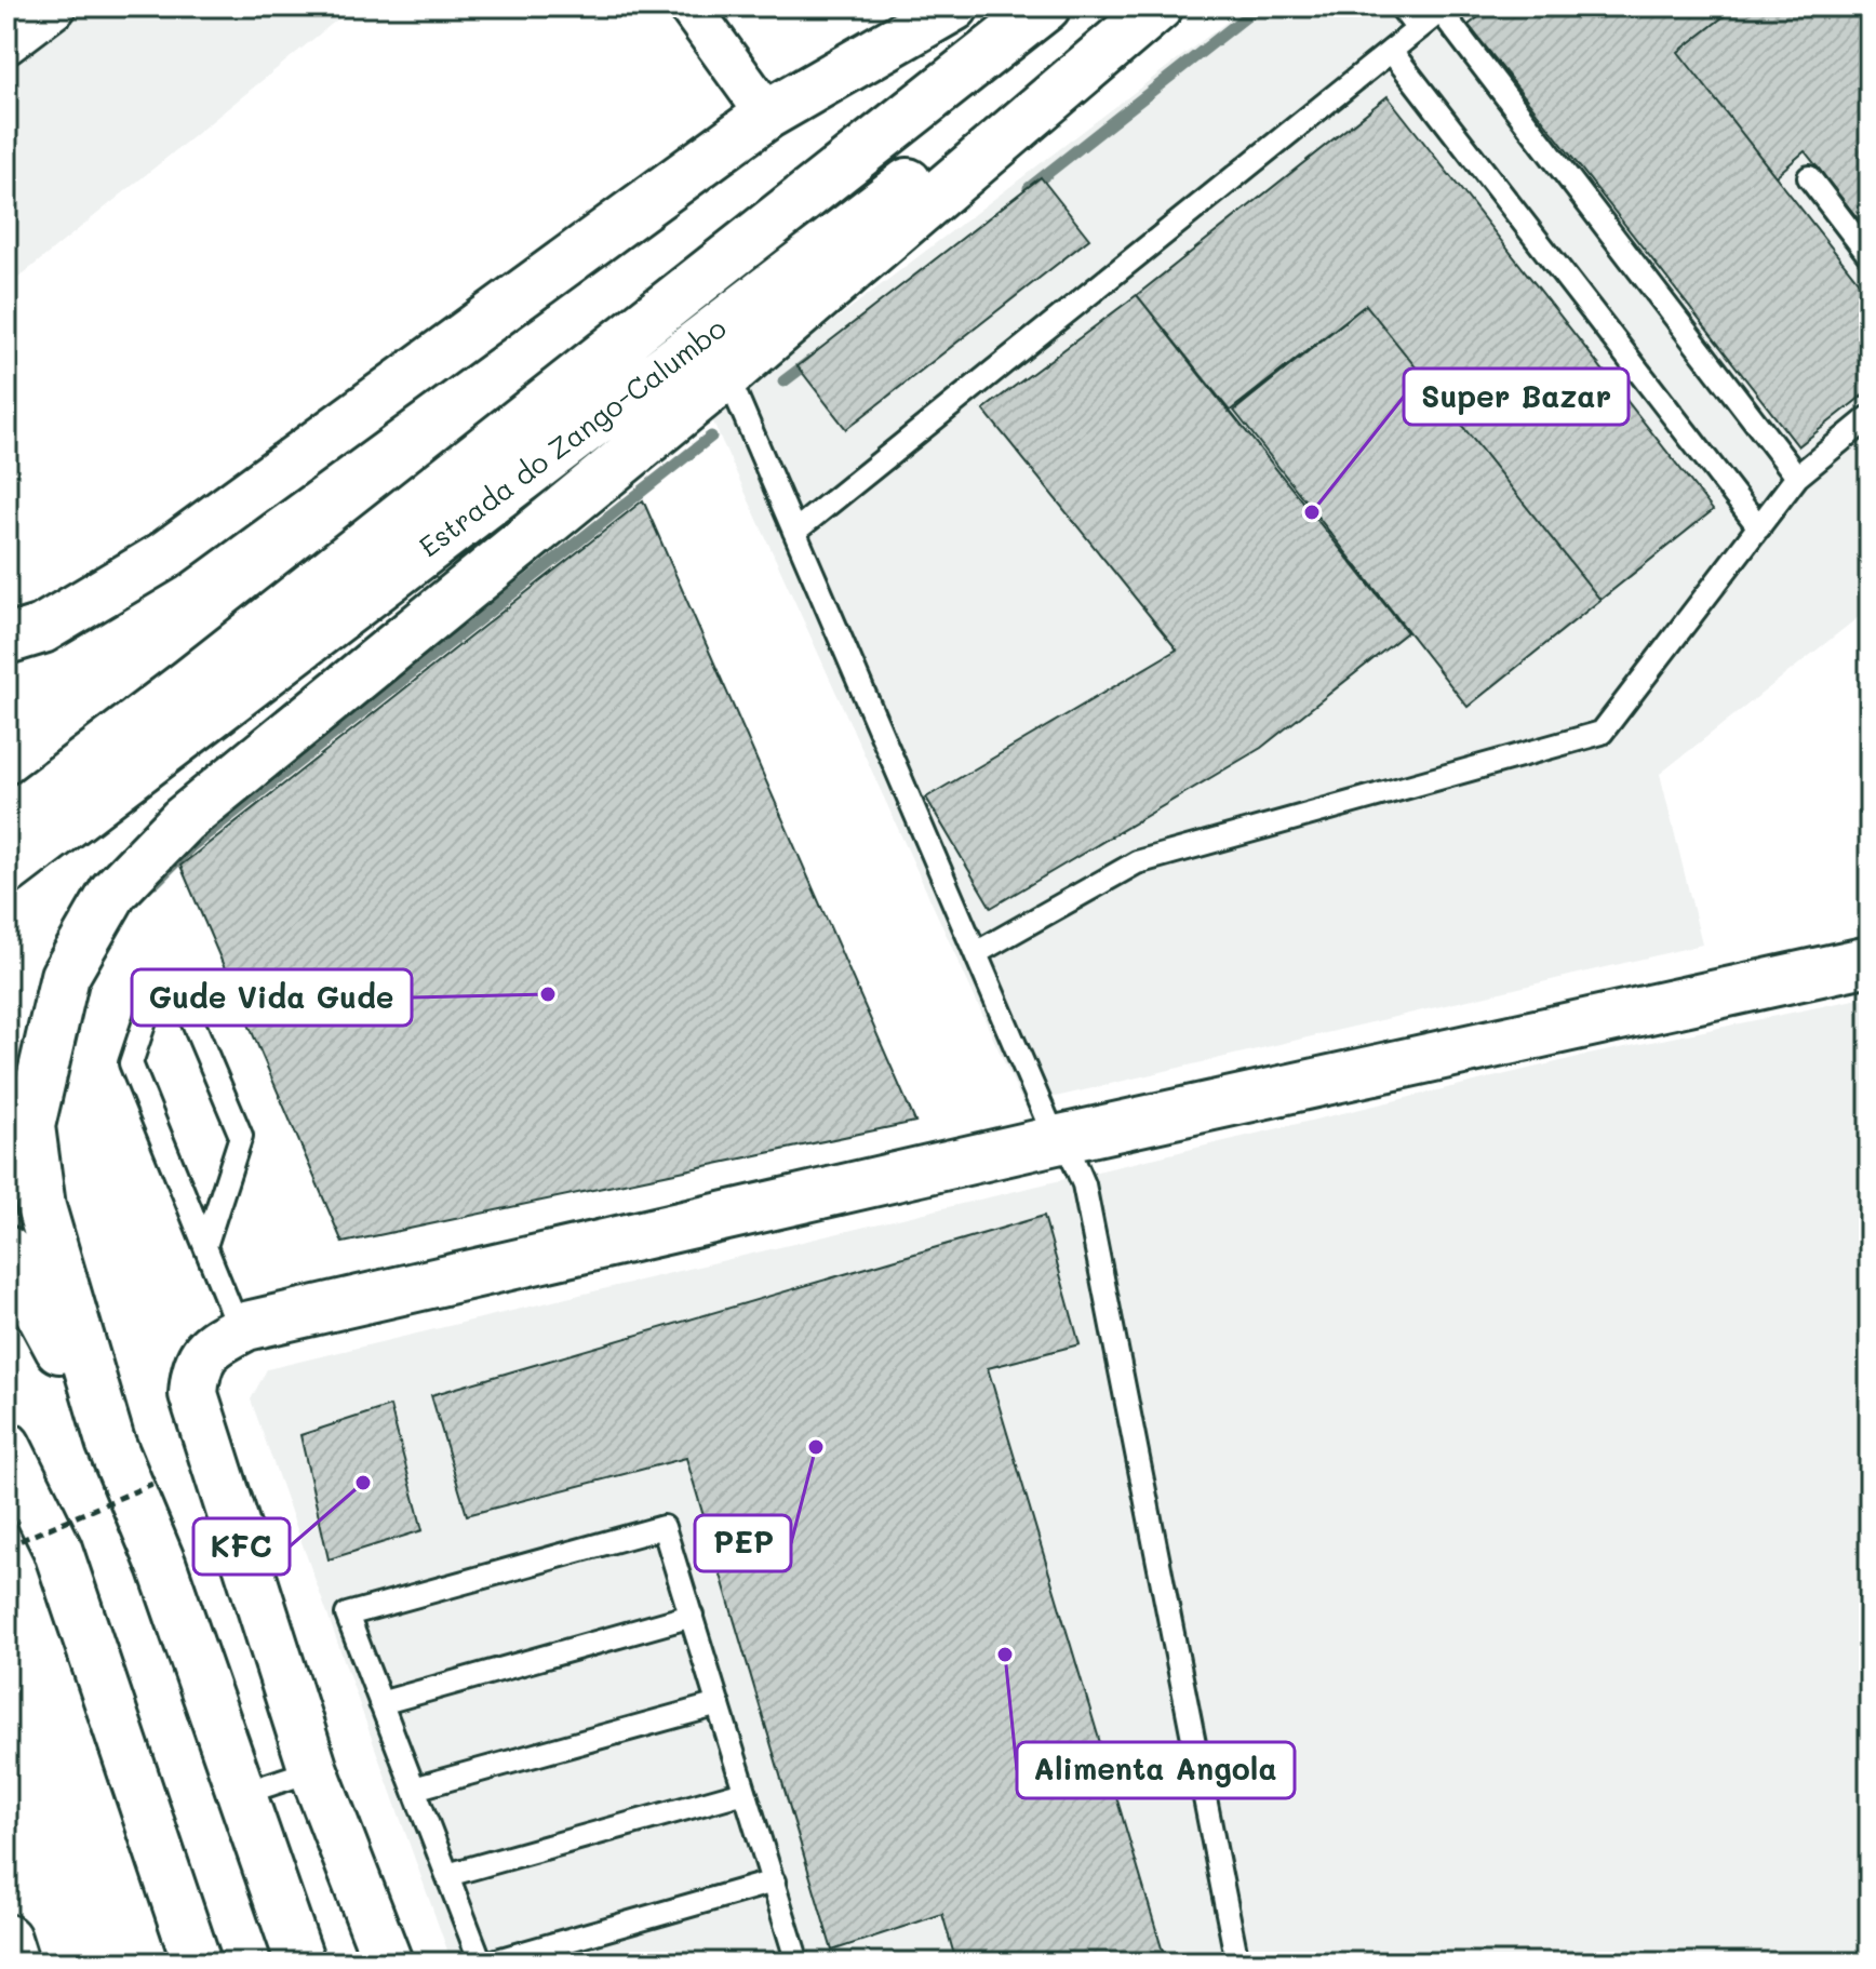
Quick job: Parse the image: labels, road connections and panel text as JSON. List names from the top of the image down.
{
  "streets": {
    "main road": ["Estrada do Zango-Calumbo"]
  },
  "places": [
    "Super Bazar",
    "Gude Vida Gude",
    "PEP",
    "KFC",
    "Alimenta Angola"
  ]
}
